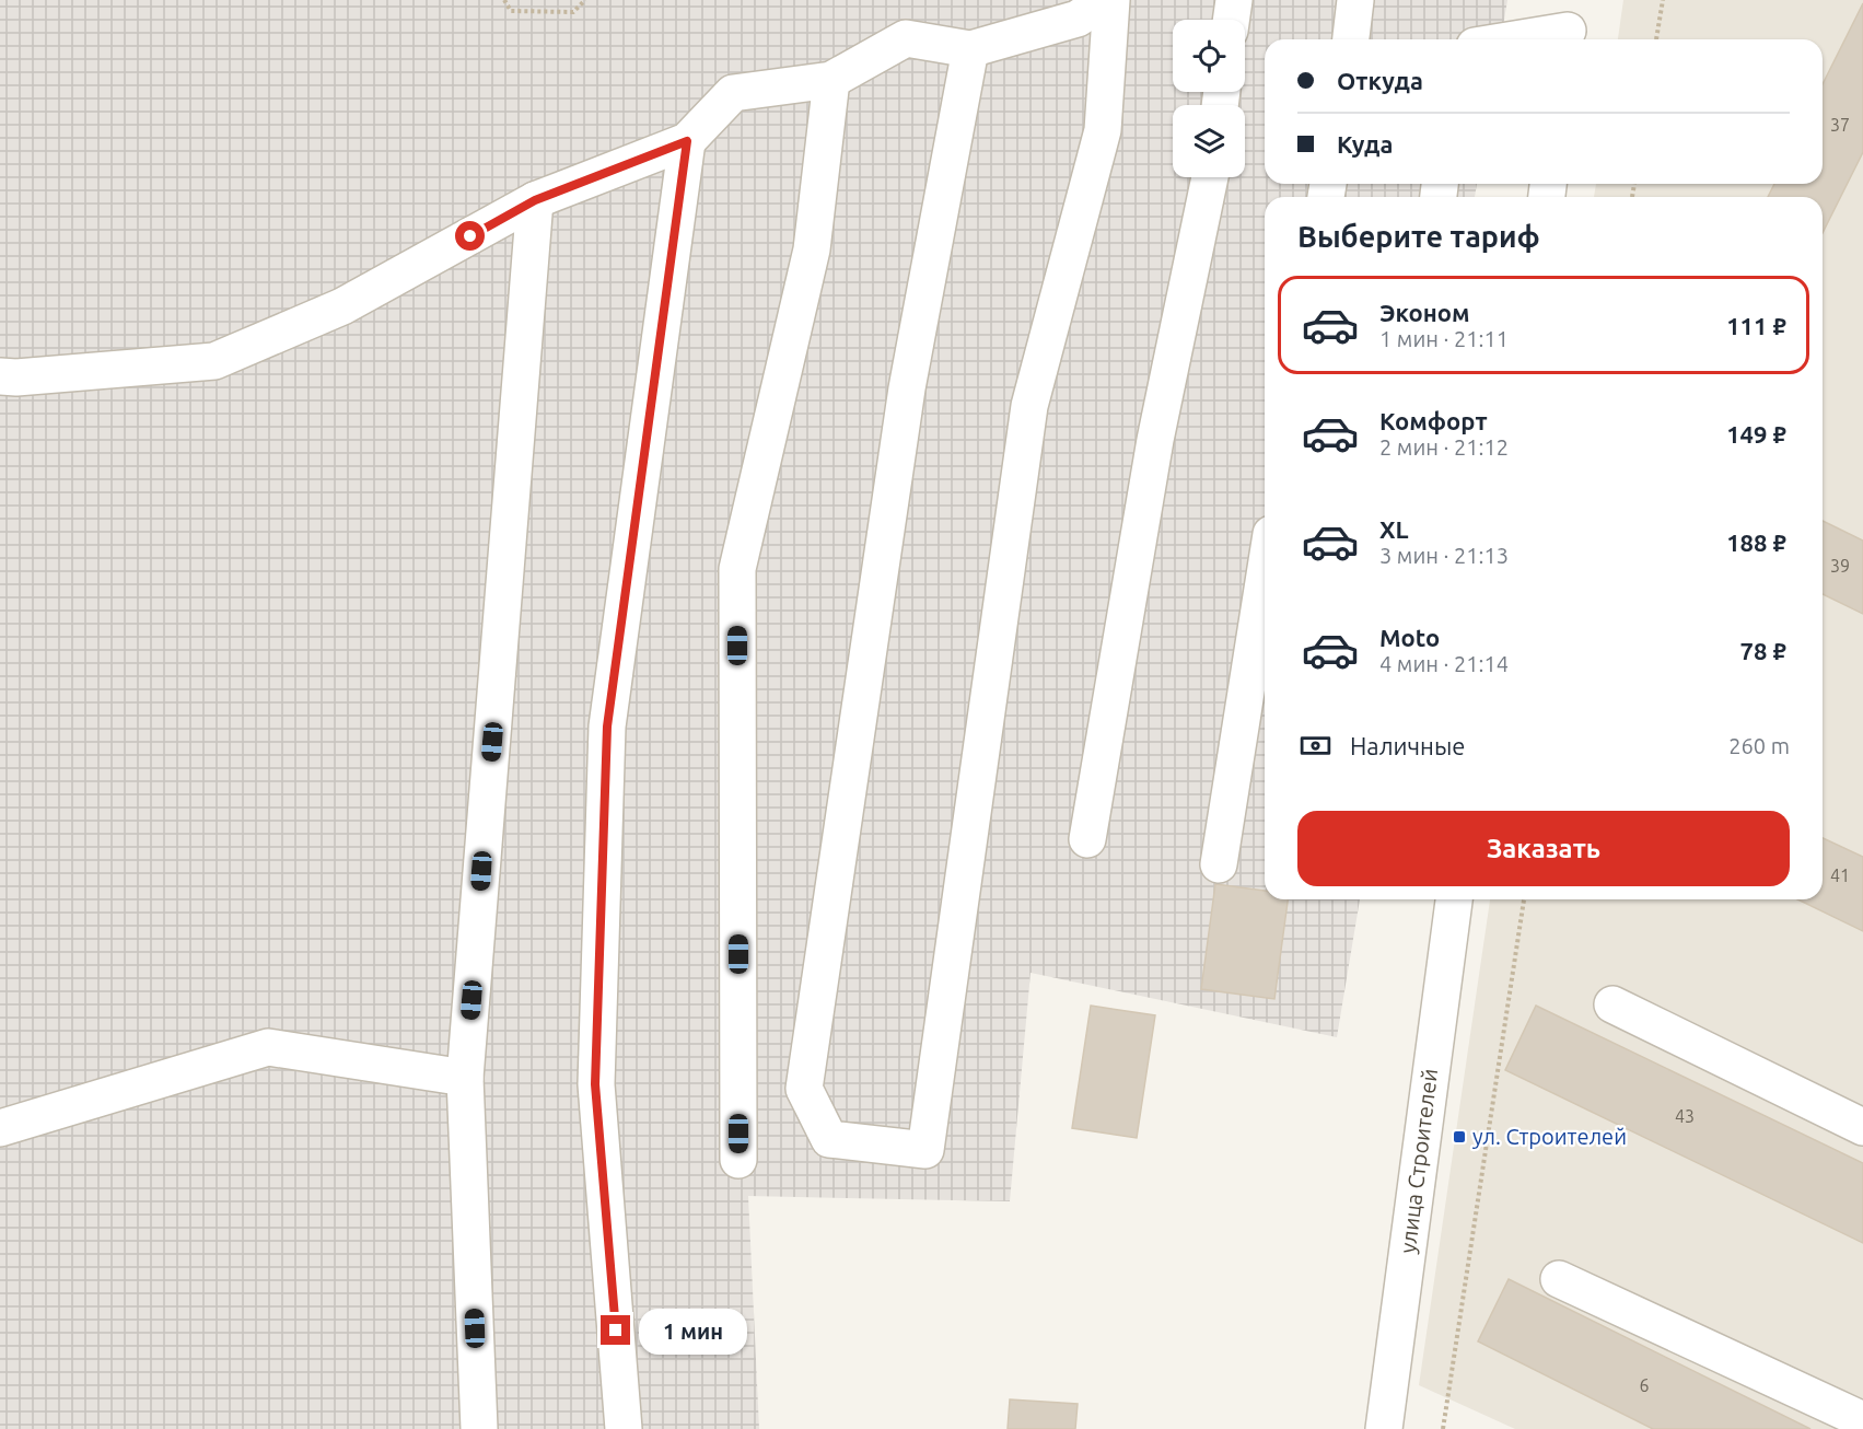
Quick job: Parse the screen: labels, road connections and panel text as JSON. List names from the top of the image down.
{
  "streets": {
    "street": ["улица Строителей"]
  },
  "places": {
    "transit": ["ул. Строителей"]
  },
  "house_numbers": [
    "37",
    "39",
    "41",
    "43",
    "6"
  ],
  "page": {
    "banner": ["Откуда", "Куда"],
    "heading": "Выберите тариф",
    "list": [
      {
        "name": "Эконом",
        "note": "1 мин · 21:11",
        "value": "111 ₽"
      },
      {
        "name": "Комфорт",
        "note": "2 мин · 21:12",
        "value": "149 ₽"
      },
      {
        "name": "XL",
        "note": "3 мин · 21:13",
        "value": "188 ₽"
      },
      {
        "name": "Moto",
        "note": "4 мин · 21:14",
        "value": "78 ₽"
      }
    ],
    "pay": ["Наличные", "260 m"],
    "buttons": "Заказать",
    "bubble": "1 мин"
  }
}
